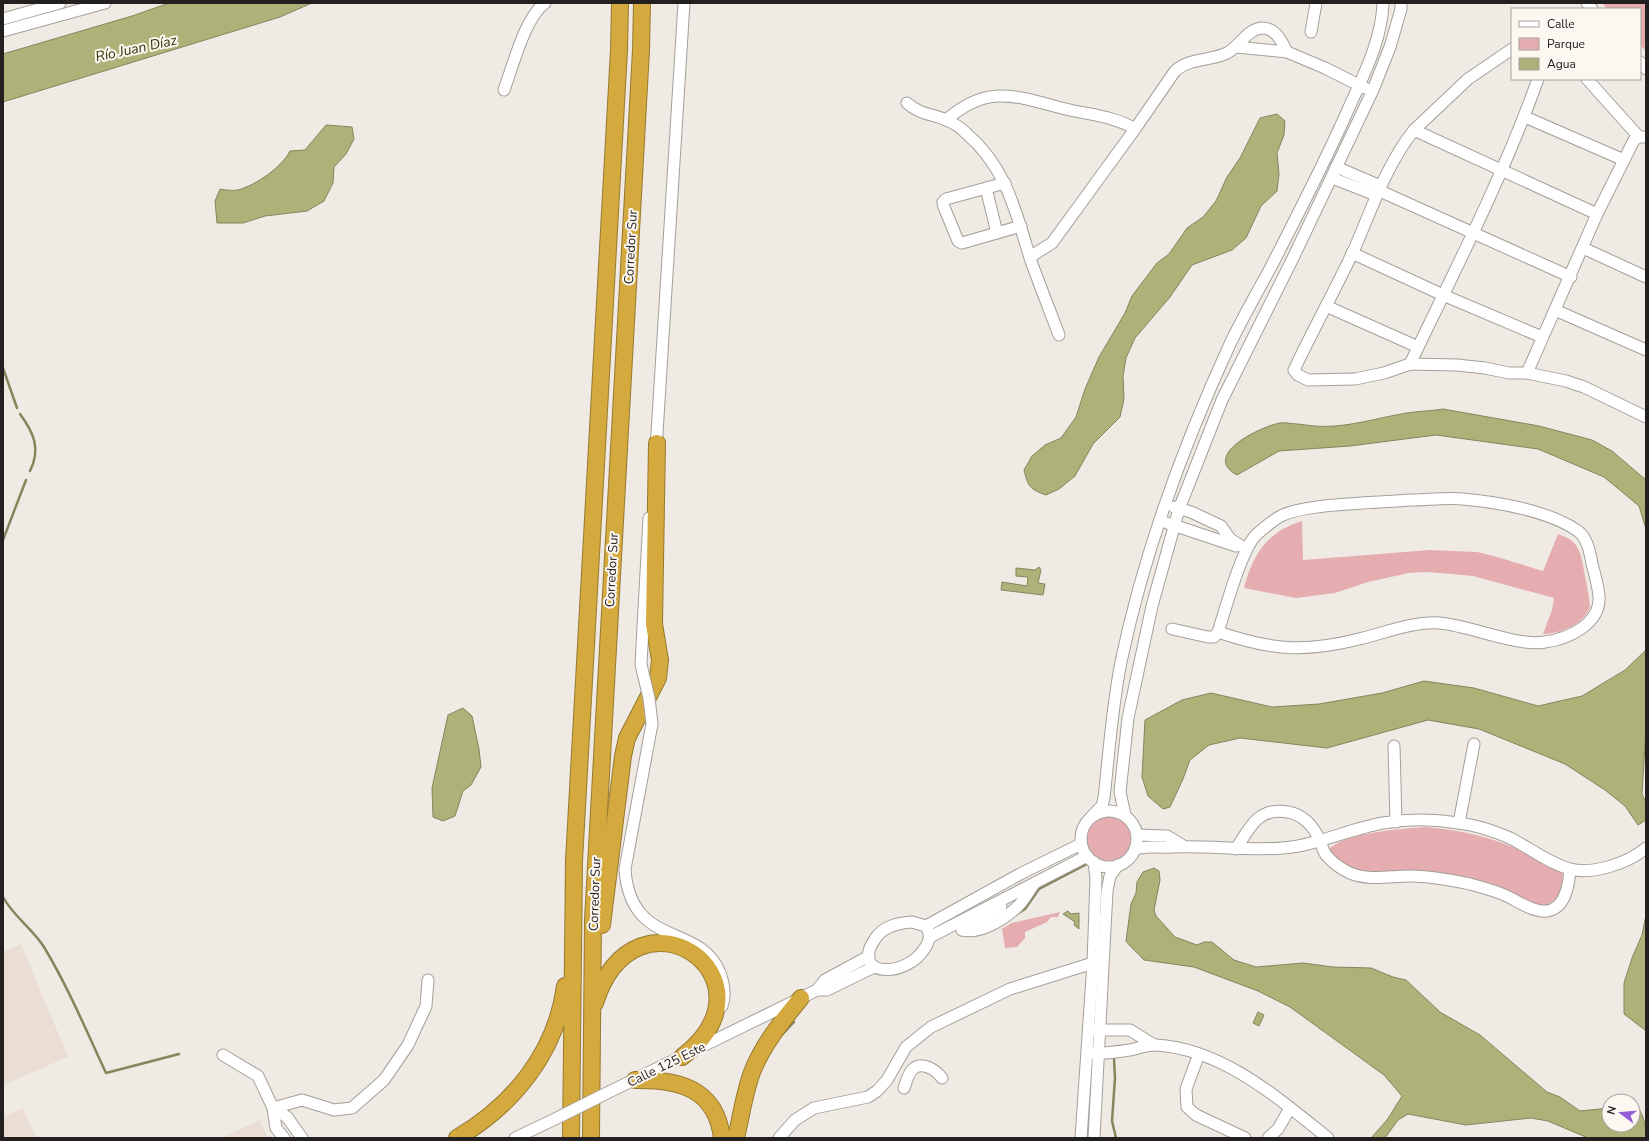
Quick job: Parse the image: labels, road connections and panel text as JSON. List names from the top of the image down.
{
  "streets": {
    "highway": ["Corredor Sur"],
    "street": ["Calle 125 Este"]
  },
  "water": ["Río Juan Díaz"],
  "legend": ["Calle", "Parque", "Agua"],
  "north": "left"
}
